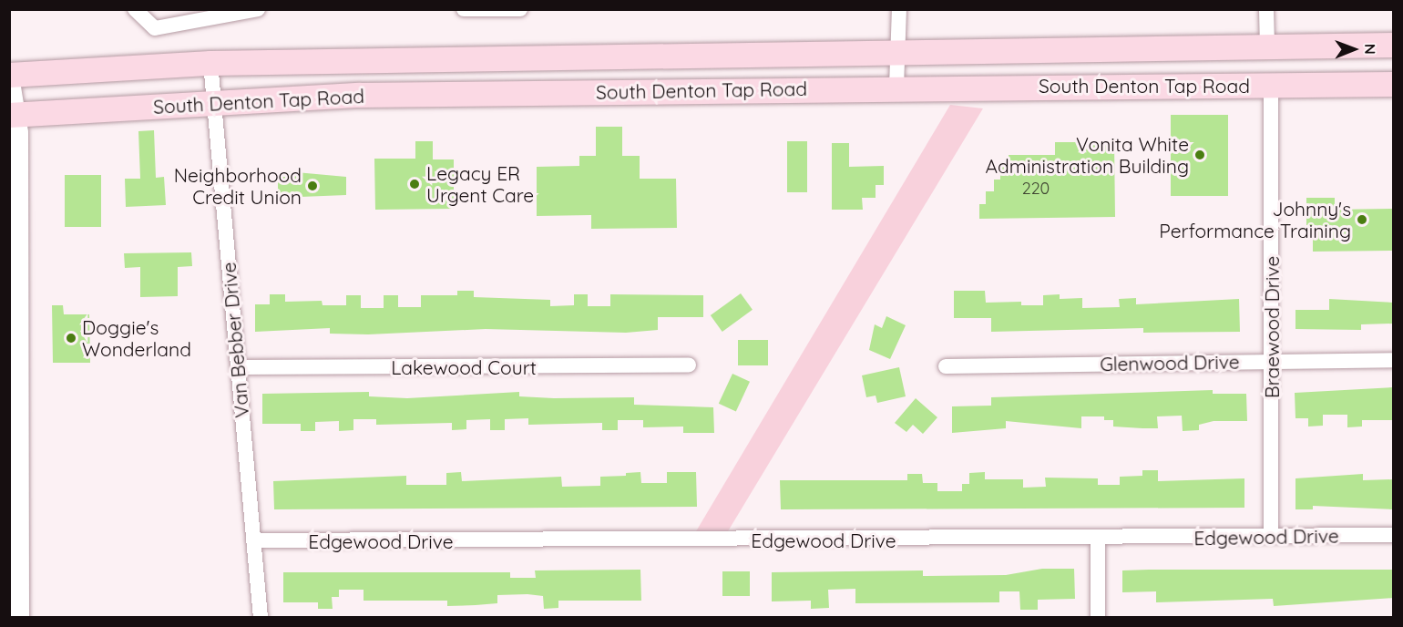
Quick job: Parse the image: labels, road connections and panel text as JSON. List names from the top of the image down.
{
  "streets": {
    "main road": ["South Denton Tap Road"],
    "street": [
      "Braewood Drive",
      "Van Bebber Drive",
      "Glenwood Drive",
      "Lakewood Court",
      "Edgewood Drive"
    ]
  },
  "crossings": [
    ["South Denton Tap Road", "Braewood Drive"],
    ["South Denton Tap Road", "Van Bebber Drive"],
    ["Braewood Drive", "Glenwood Drive"],
    ["Braewood Drive", "Edgewood Drive"],
    ["Van Bebber Drive", "Lakewood Court"],
    ["Van Bebber Drive", "Edgewood Drive"]
  ],
  "places": [
    "Vonita White Administration Building",
    "Legacy ER Urgent Care",
    "Neighborhood Credit Union",
    "Johnny's Performance Training",
    "Doggie's Wonderland"
  ],
  "house_numbers": ["220"],
  "north": "right"
}
